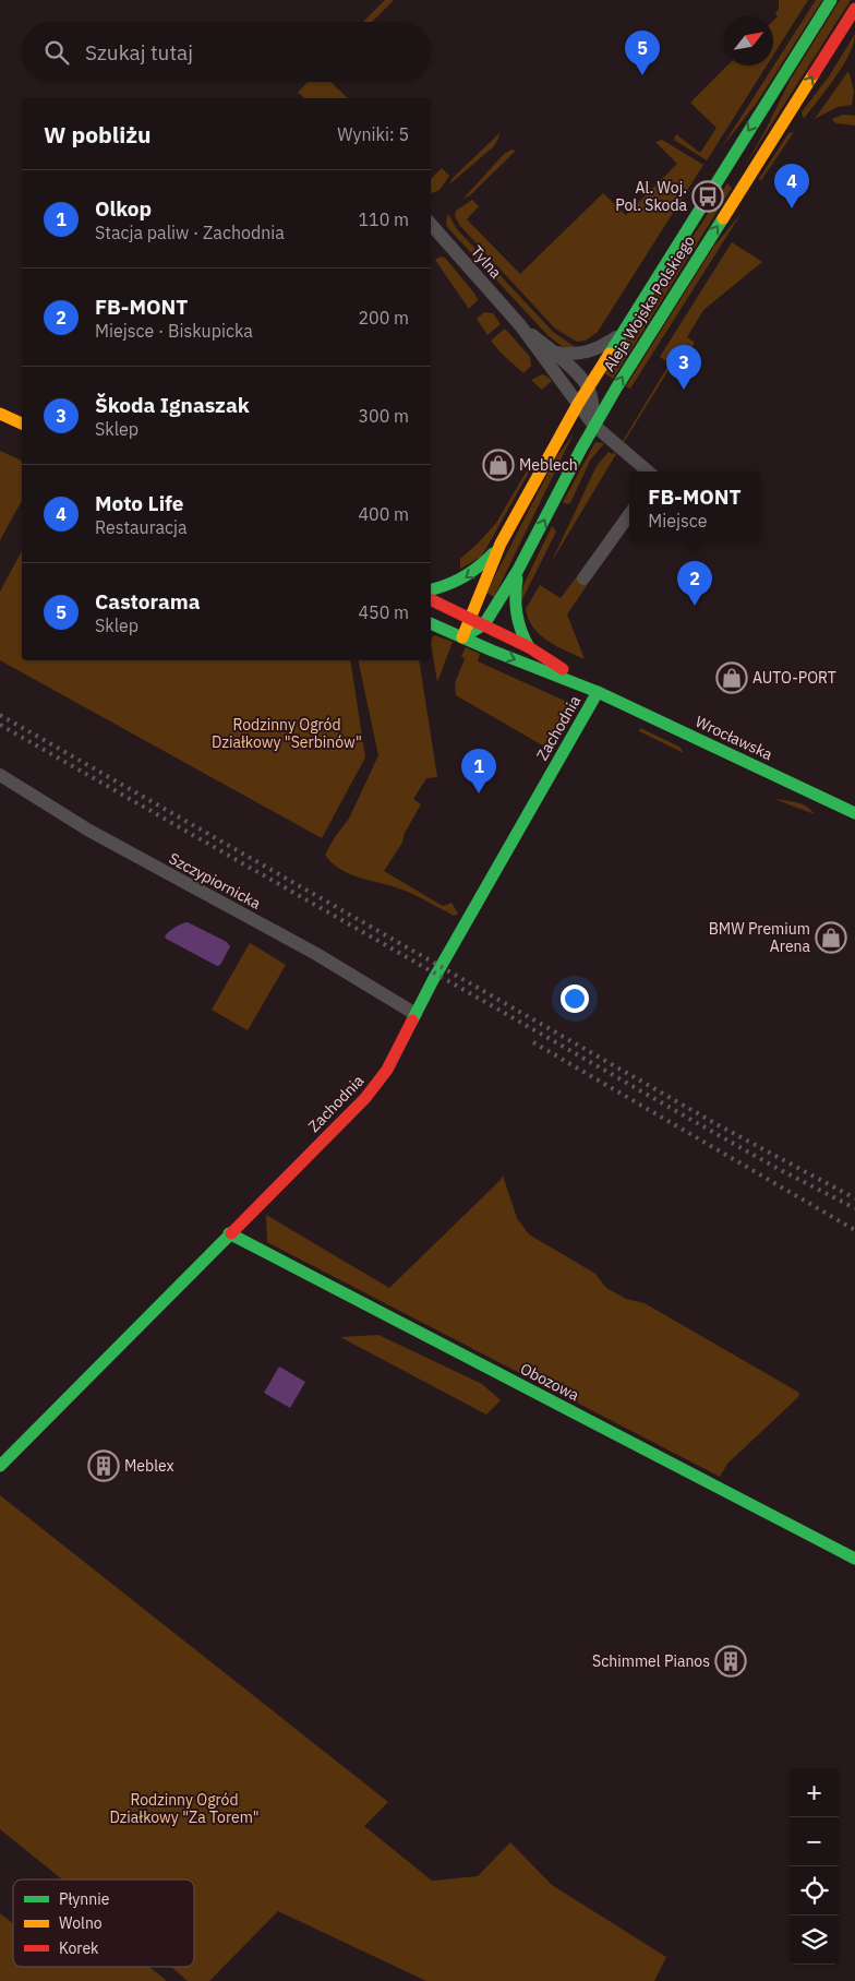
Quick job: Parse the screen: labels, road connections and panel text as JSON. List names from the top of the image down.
{
  "streets": {
    "street": [
      "Tylna",
      "Aleja Wojska Polskiego",
      "Zachodnia",
      "Wrocławska",
      "Szczypiornicka",
      "Obozowa"
    ]
  },
  "crossings": [
    ["Tylna", "Aleja Wojska Polskiego"],
    ["Aleja Wojska Polskiego", "Wrocławska"],
    ["Zachodnia", "Wrocławska"],
    ["Zachodnia", "Szczypiornicka"],
    ["Zachodnia", "Obozowa"]
  ],
  "parks": ["Rodzinny Ogród Działkowy \"Serbinów\"", "Rodzinny Ogród Działkowy \"Za Torem\""],
  "places": {
    "bus stop": ["Al. Woj. Pol. Skoda"],
    "shop": ["Meblech", "AUTO-PORT", "BMW Premium Arena"],
    "building": ["Meblex", "Schimmel Pianos"]
  },
  "legend": ["Płynnie", "Wolno", "Korek"],
  "north": "top right",
  "page": {
    "search": "Szukaj tutaj",
    "pins": [
      "5",
      "4",
      "3",
      "2",
      "1"
    ],
    "heading": ["W pobliżu", "Wyniki: 5"],
    "list": [
      {
        "mark": "1",
        "name": "Olkop",
        "note": "Stacja paliw · Zachodnia",
        "value": "110 m"
      },
      {
        "mark": "2",
        "name": "FB-MONT",
        "note": "Miejsce · Biskupicka",
        "value": "200 m"
      },
      {
        "mark": "3",
        "name": "Škoda Ignaszak",
        "note": "Sklep",
        "value": "300 m"
      },
      {
        "mark": "4",
        "name": "Moto Life",
        "note": "Restauracja",
        "value": "400 m"
      },
      {
        "mark": "5",
        "name": "Castorama",
        "note": "Sklep",
        "value": "450 m"
      }
    ],
    "popup": ["FB-MONT", "Miejsce"],
    "map_buttons": ["+", "−"]
  }
}
